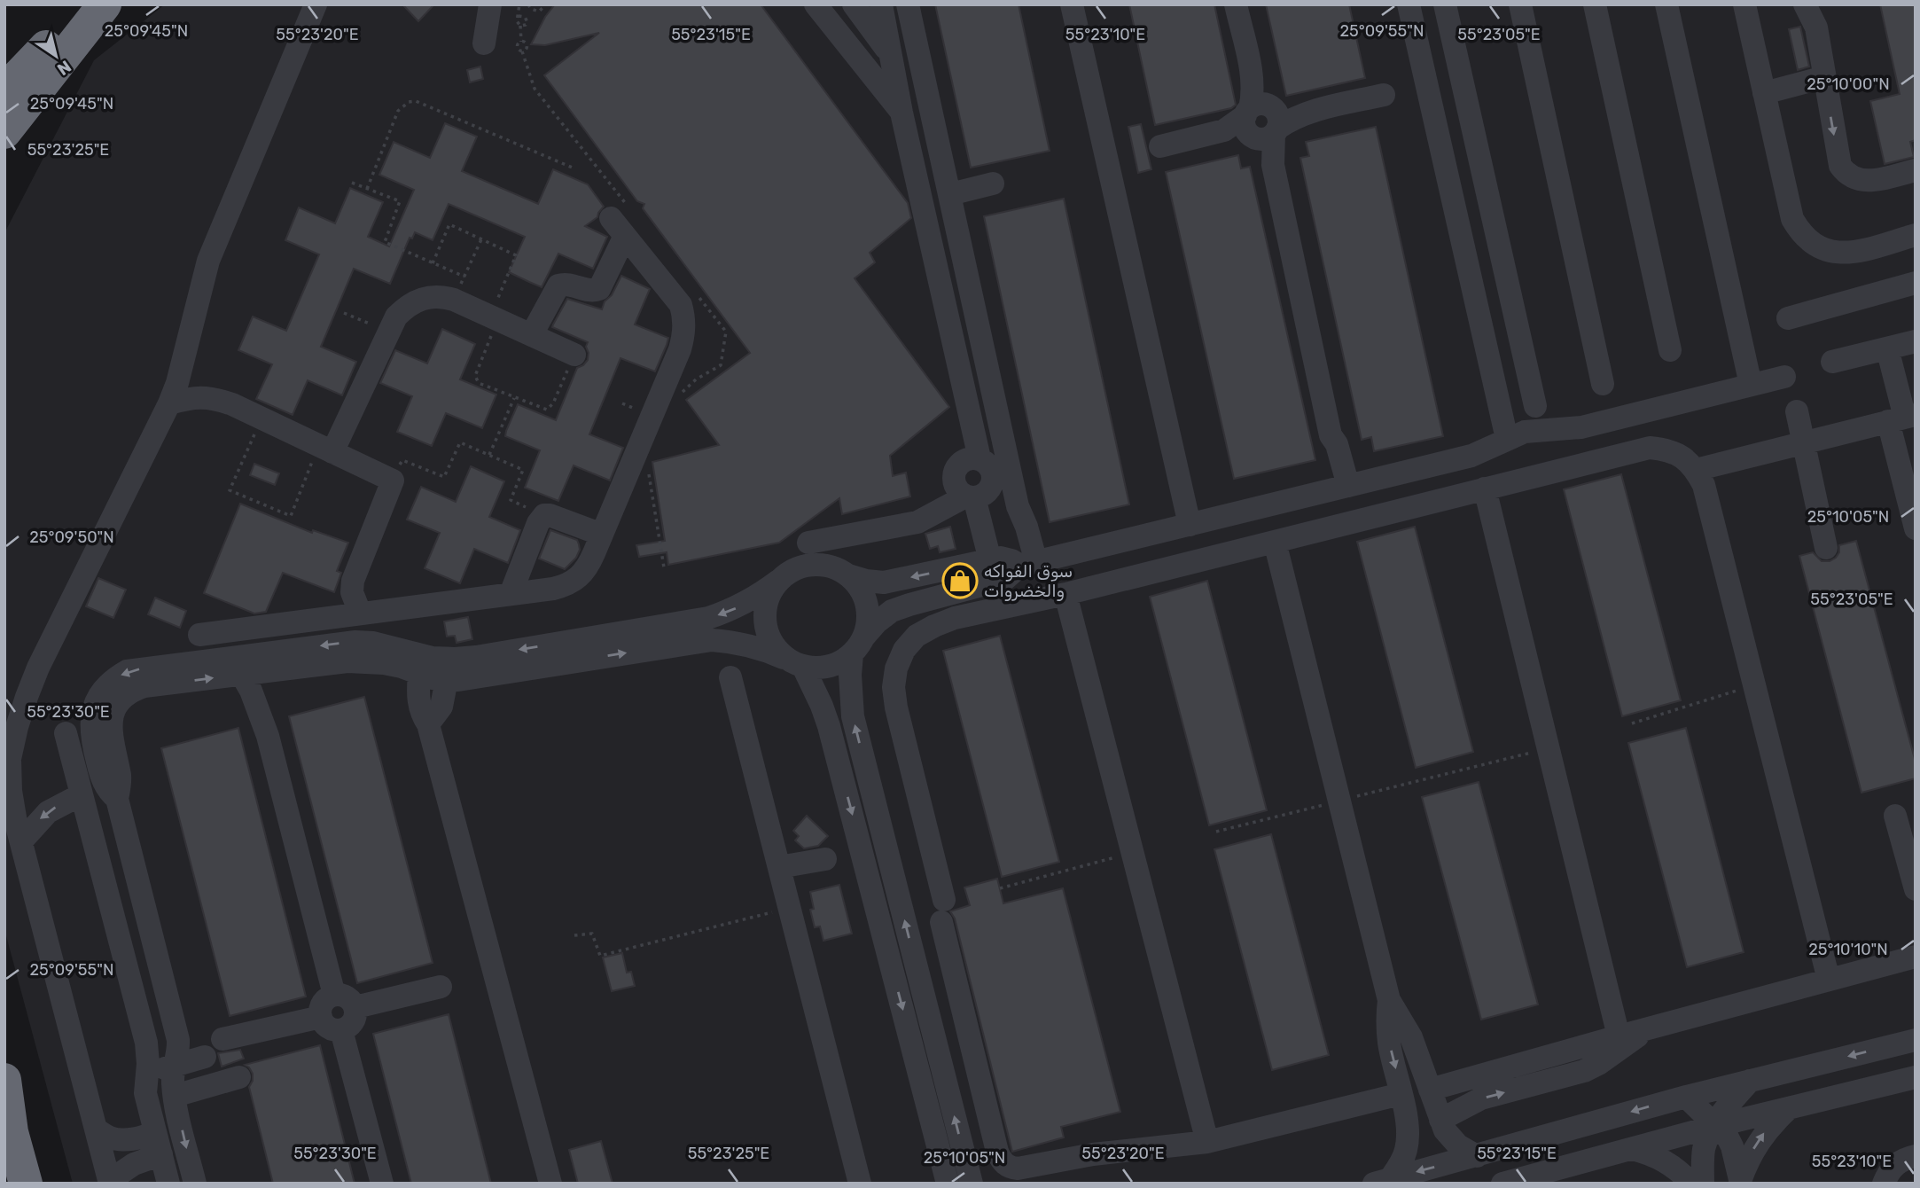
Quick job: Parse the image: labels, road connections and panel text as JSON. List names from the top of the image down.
{
  "places": {
    "shop": ["سوق الفواكه والخضروات"]
  },
  "north": "bottom right",
  "coordinates": [
    "25°09'45\"N",
    "25°09'55\"N",
    "55°23'20\"E",
    "55°23'15\"E",
    "55°23'10\"E",
    "55°23'05\"E",
    "25°10'00\"N",
    "55°23'25\"E",
    "25°10'05\"N",
    "25°09'50\"N",
    "55°23'30\"E",
    "25°10'10\"N"
  ]
}
